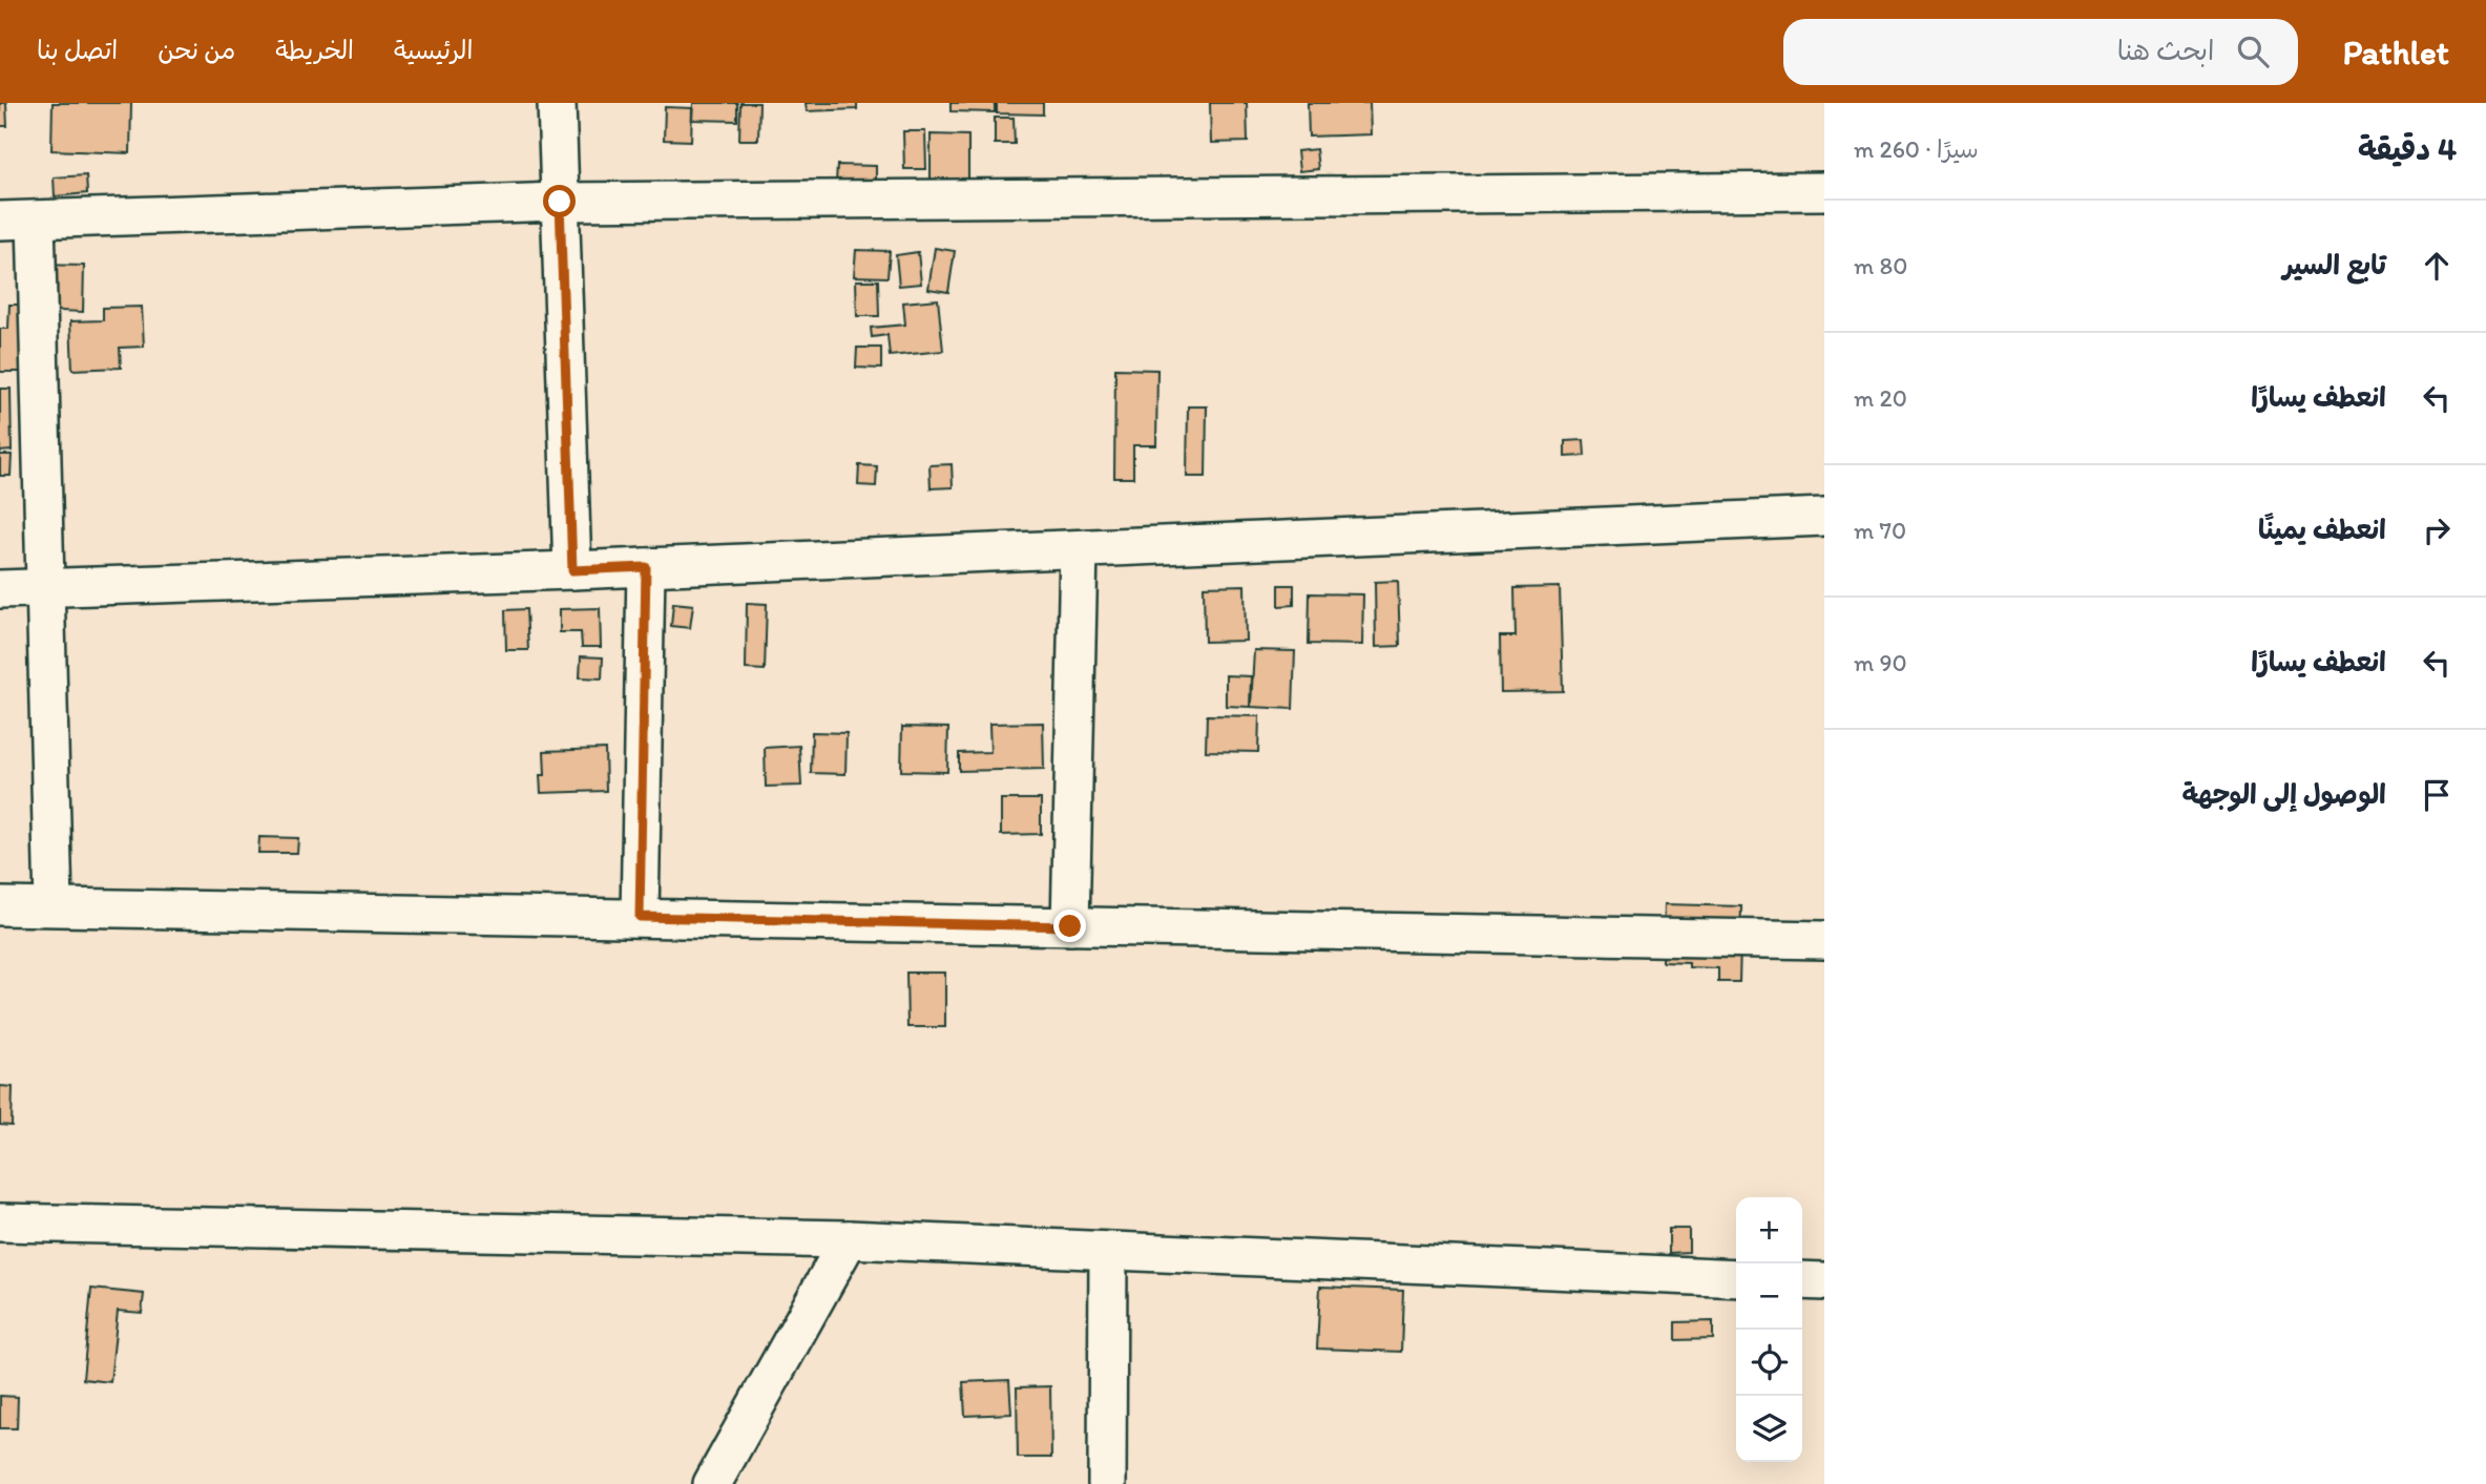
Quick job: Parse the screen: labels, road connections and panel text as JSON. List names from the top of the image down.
{
  "page": {
    "header": "Pathlet",
    "search": "ابحث هنا",
    "nav": [
      "الرئيسية",
      "الخريطة",
      "من نحن",
      "اتصل بنا"
    ],
    "heading": ["4 دقيقة", "سيرًا · 260 m"],
    "list": [
      ["تابع السير", "80 m"],
      ["انعطف يسارًا", "20 m"],
      ["انعطف يمينًا", "70 m"],
      ["انعطف يسارًا", "90 m"],
      "الوصول إلى الوجهة"
    ],
    "map_buttons": ["+", "−"]
  }
}
